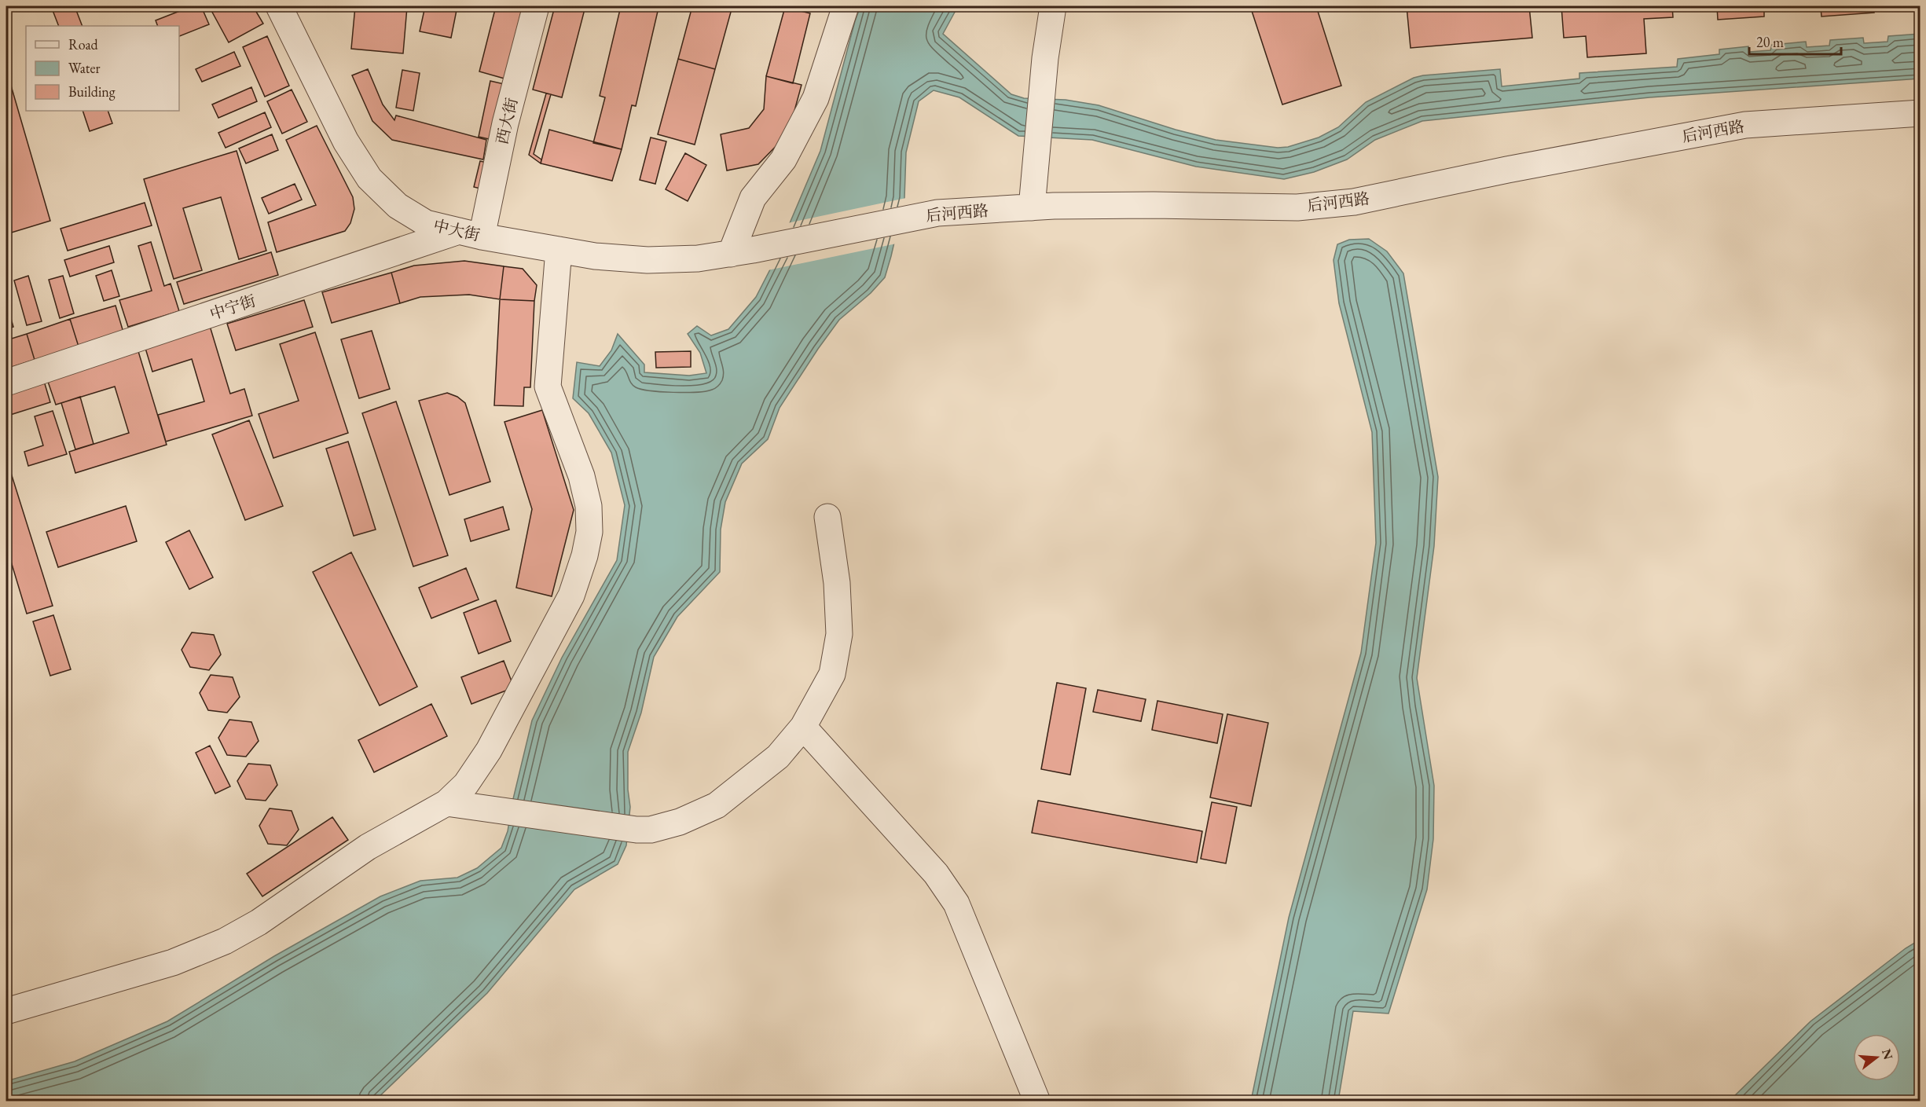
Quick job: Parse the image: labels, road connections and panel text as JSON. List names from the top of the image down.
{
  "streets": {
    "street": [
      "西大街",
      "后河西路",
      "中大街",
      "中宁街"
    ]
  },
  "crossings": [
    ["西大街", "中大街"],
    ["西大街", "中宁街"],
    ["后河西路", "中大街"],
    ["中大街", "中宁街"]
  ],
  "legend": ["Road", "Water", "Building"],
  "scale_bar": "20 m",
  "north": "right"
}
